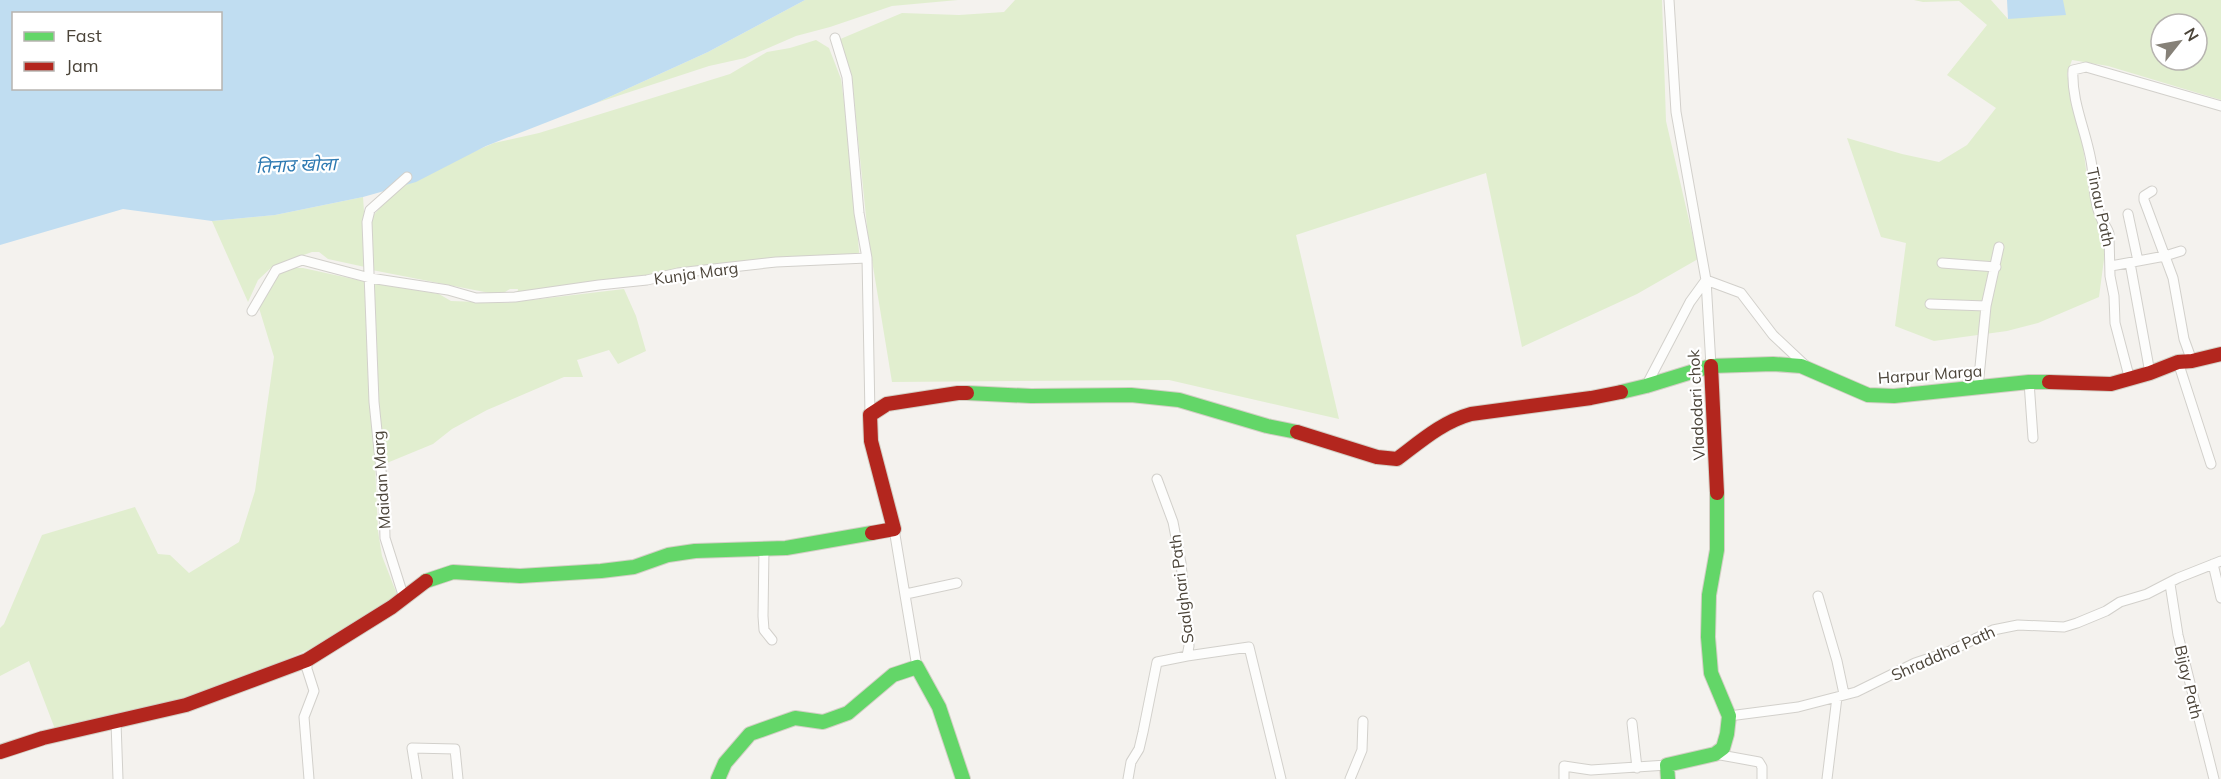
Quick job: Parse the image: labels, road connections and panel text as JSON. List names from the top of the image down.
{
  "streets": {
    "street": [
      "Tinau Path",
      "Kunja Marg",
      "Harpur Marga",
      "Vladodari chok",
      "Maidan Marg",
      "Saalghari Path",
      "Shraddha Path",
      "Bijay Path"
    ]
  },
  "crossings": [
    ["Tinau Path", "Harpur Marga"],
    ["Kunja Marg", "Maidan Marg"],
    ["Harpur Marga", "Vladodari chok"],
    ["Vladodari chok", "Shraddha Path"],
    ["Shraddha Path", "Bijay Path"]
  ],
  "water": ["तिनाउ खोला"],
  "legend": ["Fast", "Jam"],
  "north": "top right"
}
